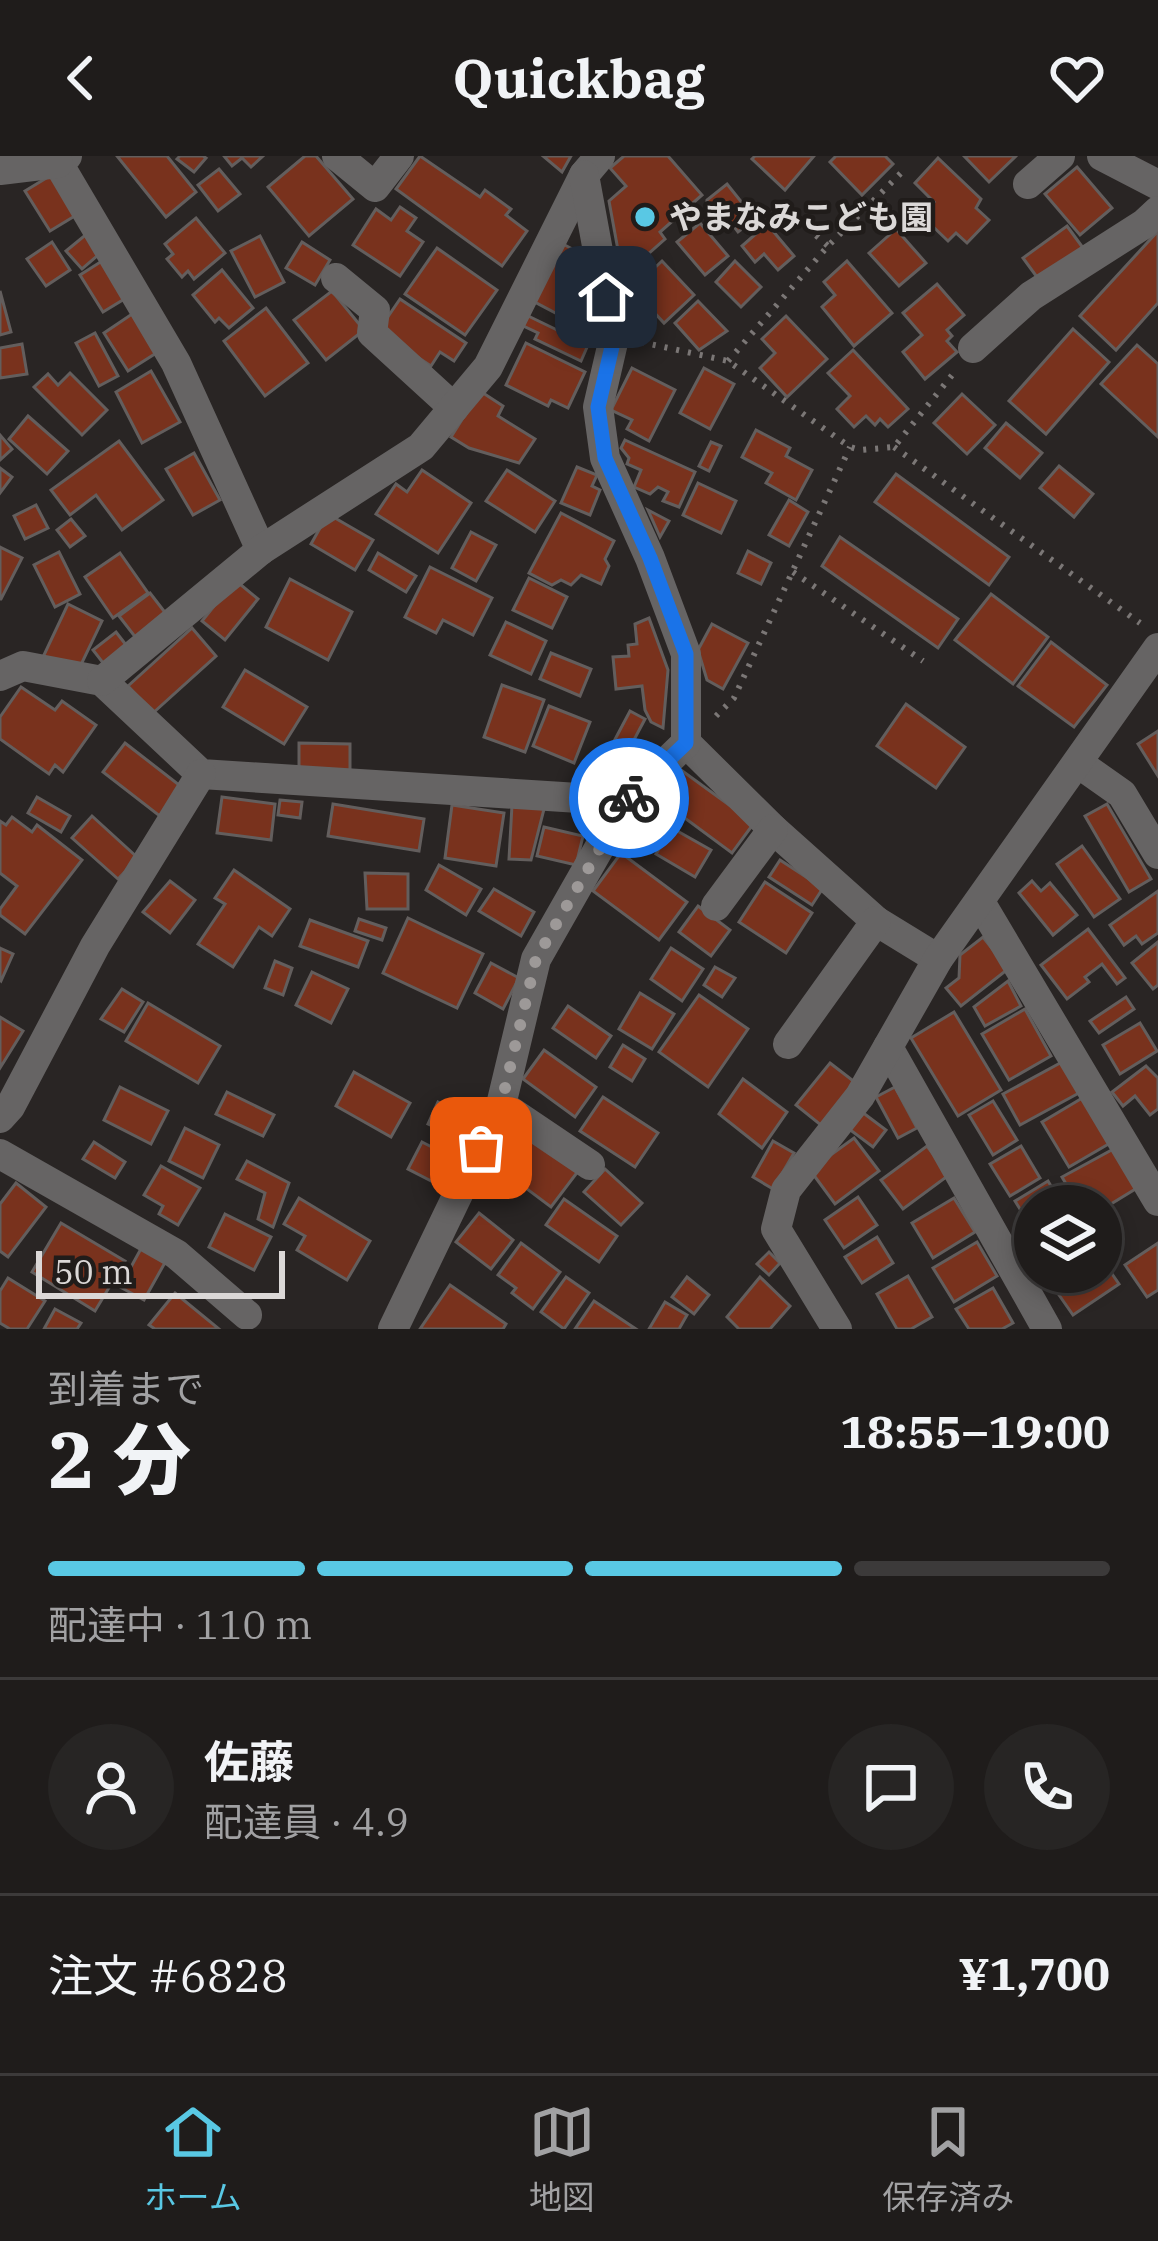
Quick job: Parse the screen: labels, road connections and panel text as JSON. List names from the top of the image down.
{
  "places": ["やまなみこども園"],
  "scale_bar": "50 m",
  "page": {
    "header": "Quickbag",
    "scale": "50 m",
    "heading": ["2 分", "到着まで", "18:55–19:00"],
    "panel": [
      "佐藤",
      "配達員 · 4.9",
      "注文 #6828",
      "¥1,700"
    ],
    "bar": "配達中 · 110 m",
    "tabs": ["ホーム", "地図", "保存済み"]
  }
}
